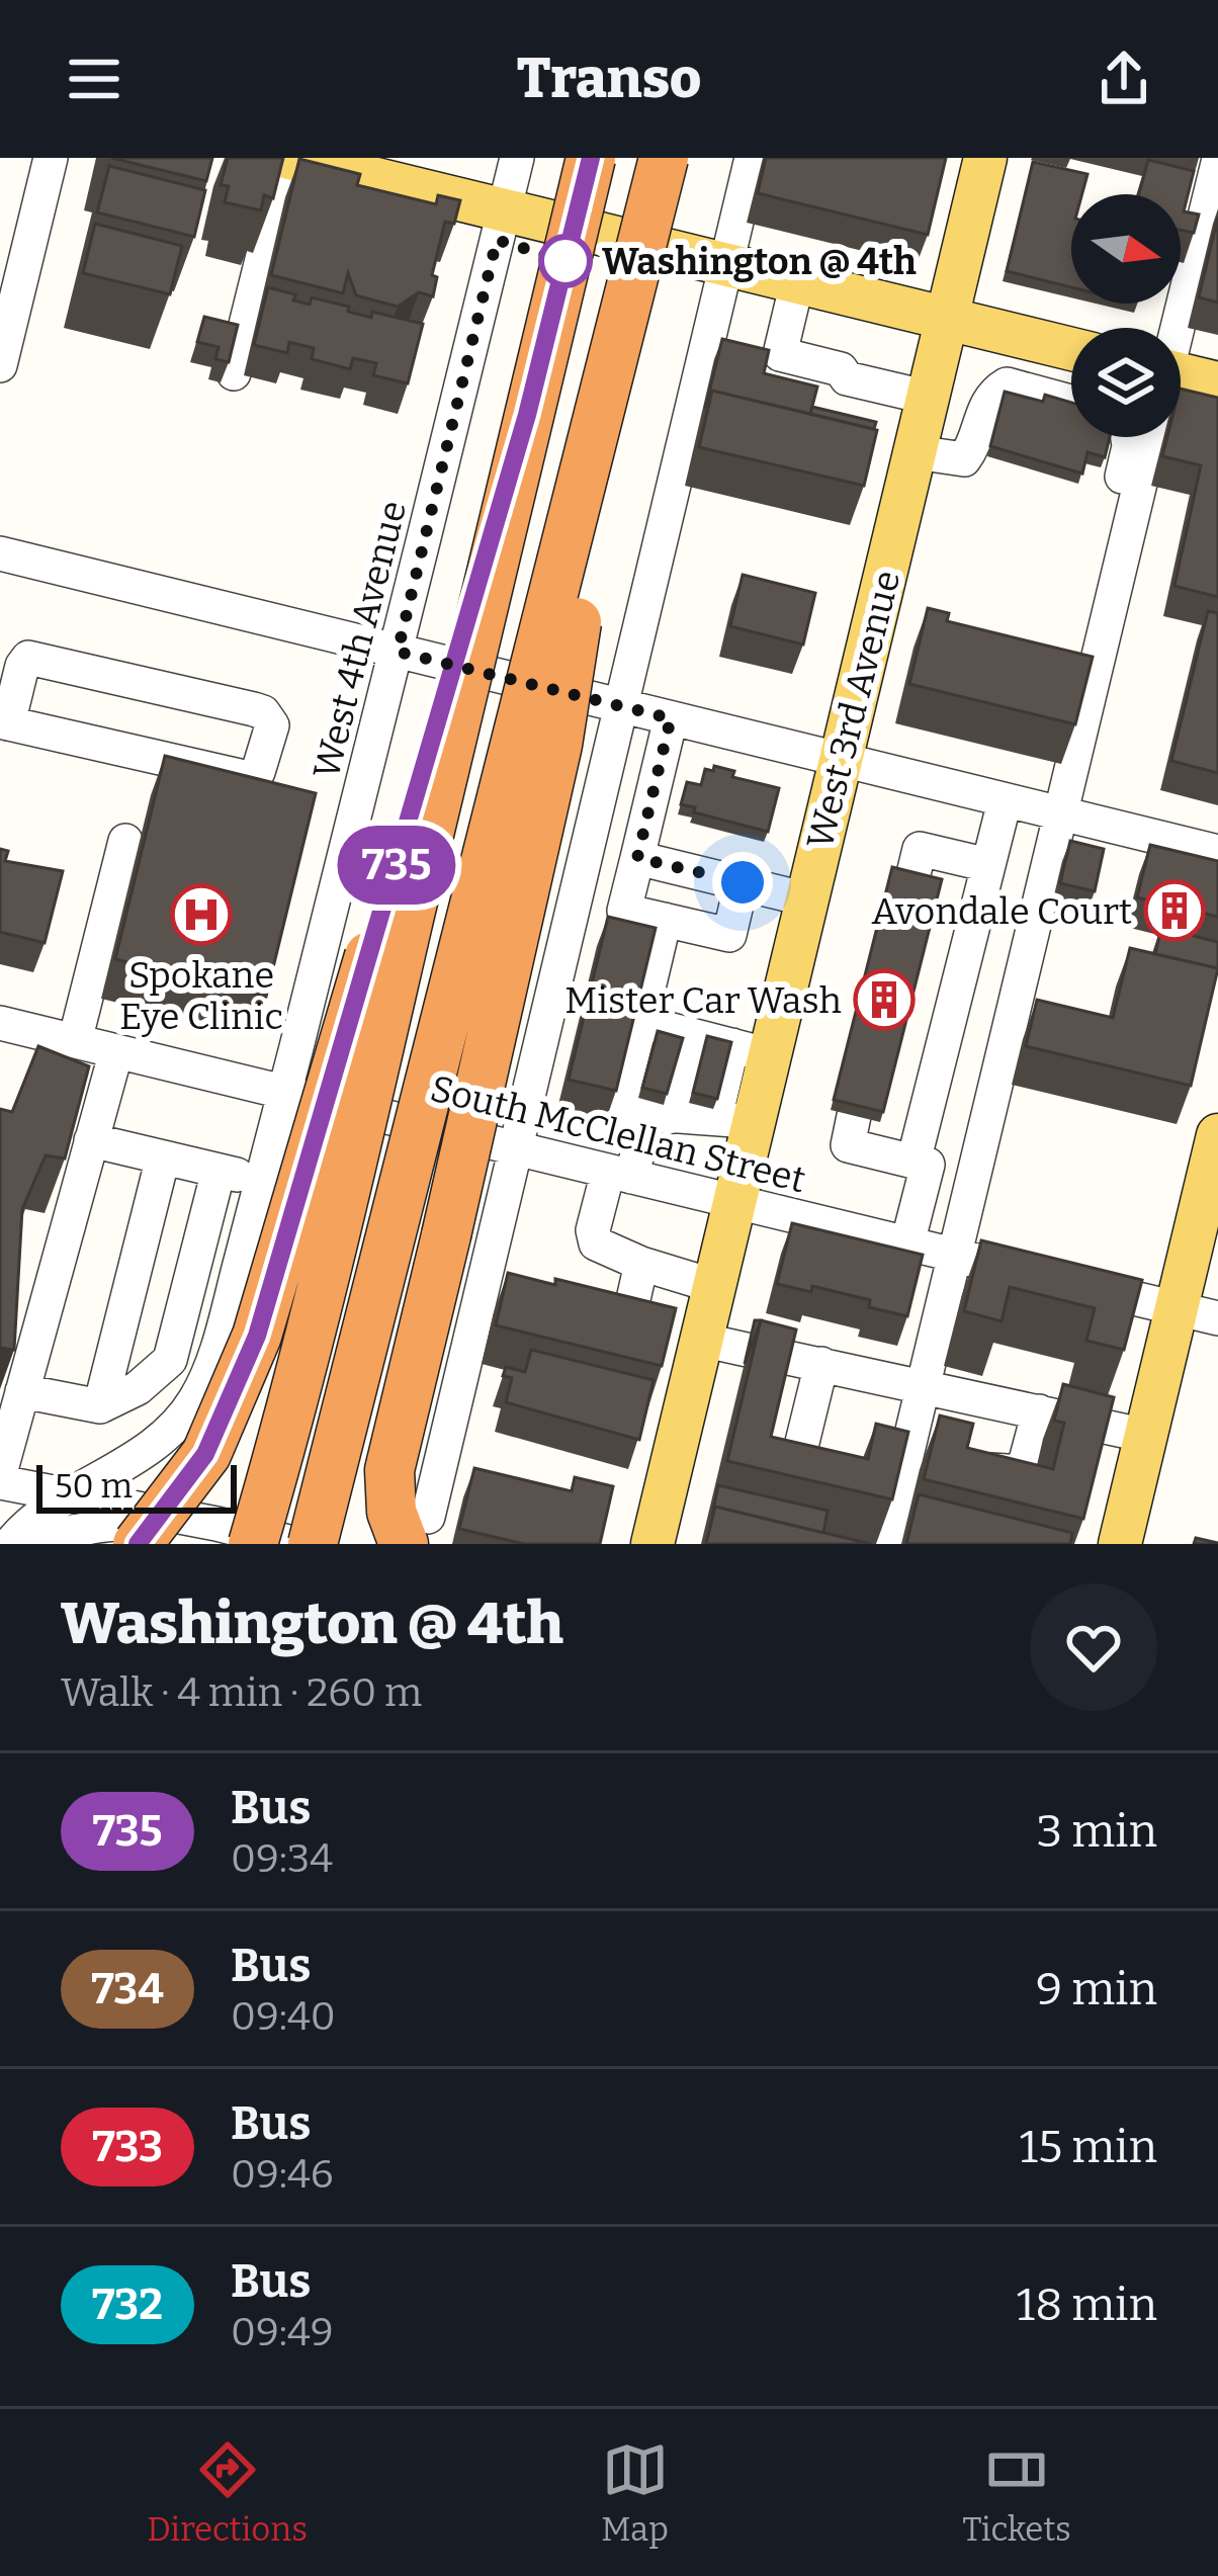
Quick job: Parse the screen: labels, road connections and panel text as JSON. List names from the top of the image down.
{
  "streets": {
    "main road": ["West 3rd Avenue"],
    "street": ["West 4th Avenue", "South McClellan Street"]
  },
  "crossings": [
    ["West 4th Avenue", "South McClellan Street"],
    ["West 3rd Avenue", "South McClellan Street"]
  ],
  "places": {
    "other": ["Washington @ 4th"],
    "building": ["Avondale Court", "Mister Car Wash"],
    "hospital": ["Spokane Eye Clinic"]
  },
  "lines": ["bus line 735"],
  "scale_bar": "50 m",
  "north": "right",
  "page": {
    "header": "Transo",
    "on_map": "735",
    "scale": "50 m",
    "heading": ["Washington @ 4th", "Walk · 4 min · 260 m"],
    "list": [
      {
        "mark": "735",
        "name": "Bus",
        "note": "09:34",
        "value": "3 min"
      },
      {
        "mark": "734",
        "name": "Bus",
        "note": "09:40",
        "value": "9 min"
      },
      {
        "mark": "733",
        "name": "Bus",
        "note": "09:46",
        "value": "15 min"
      },
      {
        "mark": "732",
        "name": "Bus",
        "note": "09:49",
        "value": "18 min"
      }
    ],
    "tabs": ["Directions", "Map", "Tickets"]
  }
}
